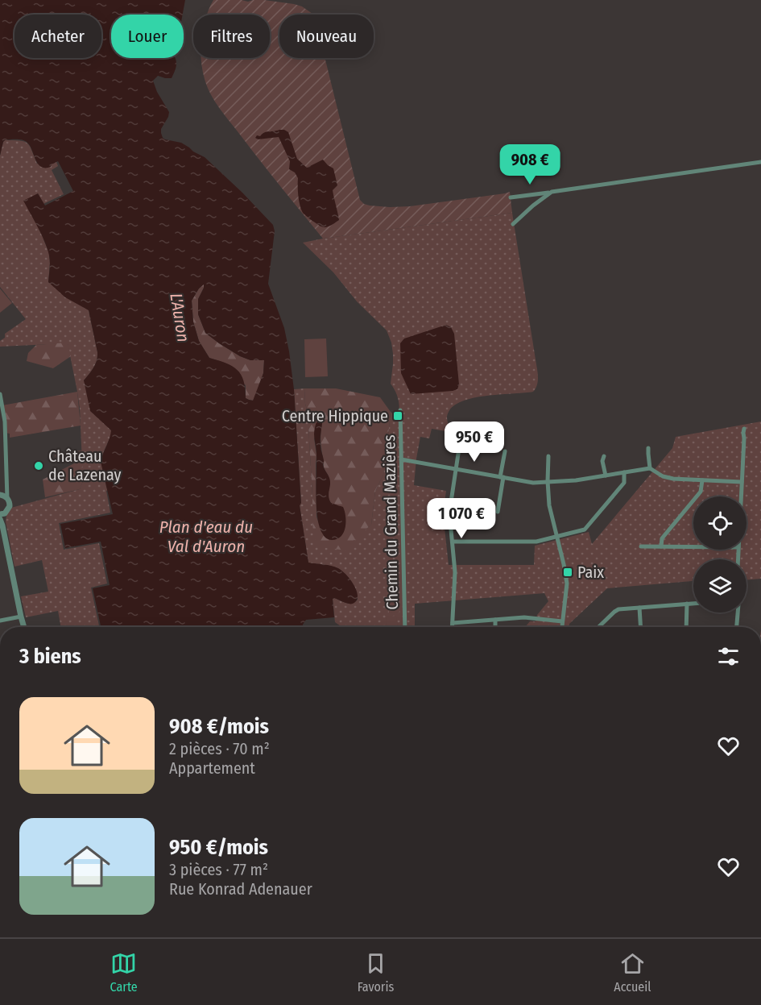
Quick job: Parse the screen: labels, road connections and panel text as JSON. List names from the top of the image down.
{
  "streets": {
    "street": ["Chemin du Grand Mazières"]
  },
  "water": ["L'Auron", "Plan d'eau du Val d'Auron"],
  "places": {
    "transit": ["Centre Hippique", "Paix"],
    "other": ["Château de Lazenay"]
  },
  "page": {
    "chip": [
      "Acheter",
      "Louer",
      "Filtres",
      "Nouveau"
    ],
    "price": ["908 €", "950 €", "1 070 €"],
    "heading": "3 biens",
    "list": [
      {
        "name": "908 €/mois",
        "note": "2 pièces · 70 m² · Appartement"
      },
      {
        "name": "950 €/mois",
        "note": "3 pièces · 77 m² · Rue Konrad Adenauer"
      }
    ],
    "tabs": ["Carte", "Favoris", "Accueil"]
  }
}
